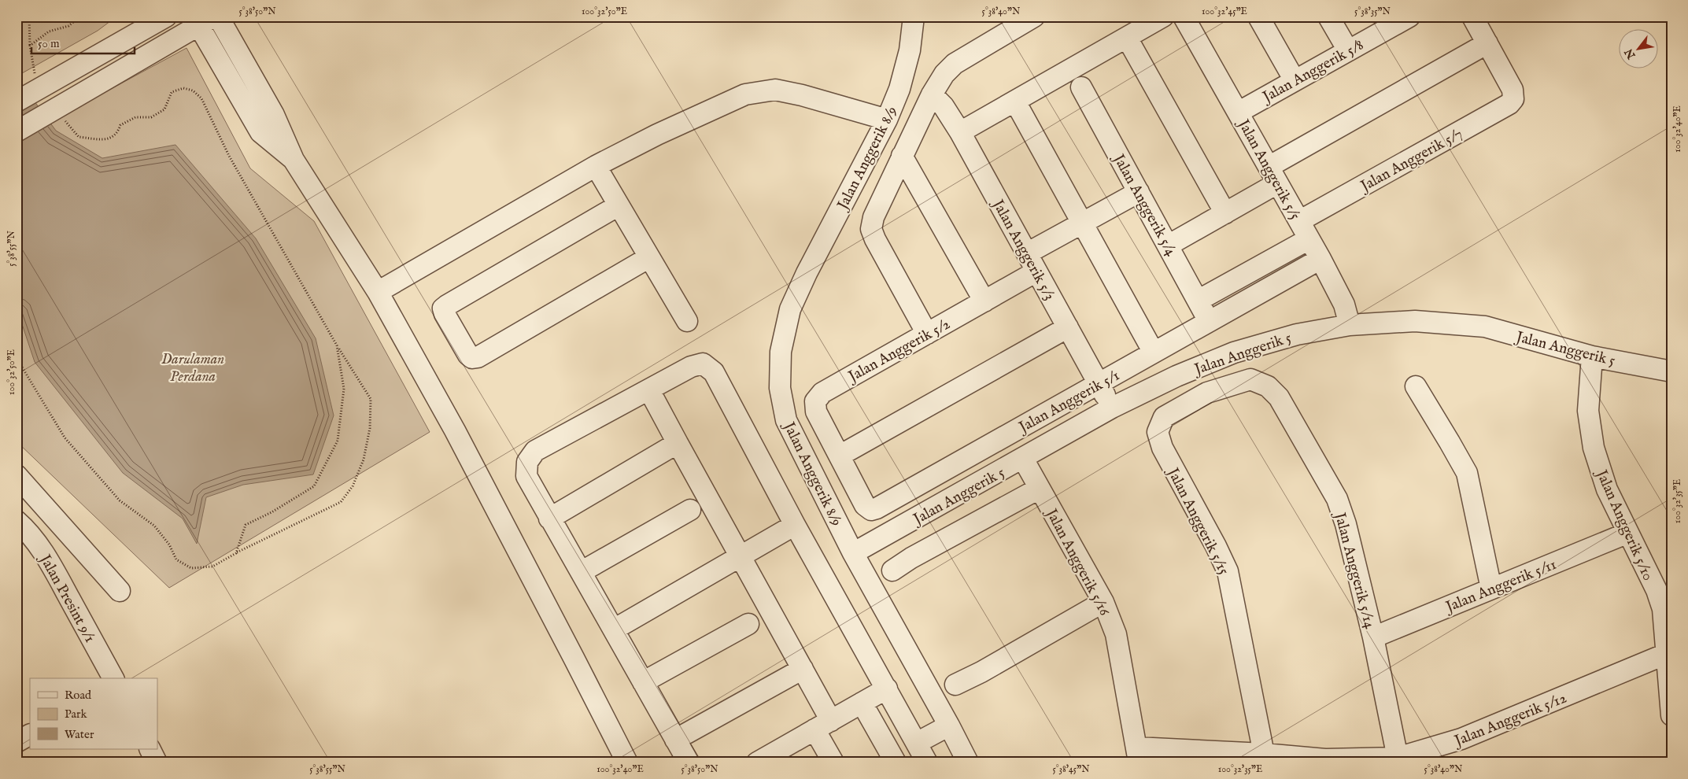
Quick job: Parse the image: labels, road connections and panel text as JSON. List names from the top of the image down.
{
  "streets": {
    "street": [
      "Jalan Anggerik 5/8",
      "Jalan Anggerik 8/9",
      "Jalan Anggerik 5/7",
      "Jalan Anggerik 5/5",
      "Jalan Anggerik 5/4",
      "Jalan Anggerik 5/3",
      "Jalan Anggerik 5",
      "Jalan Anggerik 5/2",
      "Jalan Anggerik 5/1",
      "Jalan Anggerik 5/15",
      "Jalan Anggerik 5/10",
      "Jalan Anggerik 5/16",
      "Jalan Anggerik 5/14",
      "Jalan Anggerik 5/11",
      "Jalan Presint 9/1",
      "Jalan Anggerik 5/12"
    ]
  },
  "crossings": [
    ["Jalan Anggerik 5/8", "Jalan Anggerik 5/5"],
    ["Jalan Anggerik 8/9", "Jalan Anggerik 5"],
    ["Jalan Anggerik 5/7", "Jalan Anggerik 5/5"],
    ["Jalan Anggerik 5/5", "Jalan Anggerik 5"],
    ["Jalan Anggerik 5/5", "Jalan Anggerik 5/1"],
    ["Jalan Anggerik 5/4", "Jalan Anggerik 5/1"],
    ["Jalan Anggerik 5/3", "Jalan Anggerik 5"],
    ["Jalan Anggerik 5/3", "Jalan Anggerik 5/2"],
    ["Jalan Anggerik 5/3", "Jalan Anggerik 5/1"],
    ["Jalan Anggerik 5", "Jalan Anggerik 5/10"],
    ["Jalan Anggerik 5", "Jalan Anggerik 5/16"],
    ["Jalan Anggerik 5/2", "Jalan Anggerik 5/1"],
    ["Jalan Anggerik 5/15", "Jalan Anggerik 5/14"],
    ["Jalan Anggerik 5/15", "Jalan Anggerik 5/12"],
    ["Jalan Anggerik 5/10", "Jalan Anggerik 5/11"],
    ["Jalan Anggerik 5/10", "Jalan Anggerik 5/12"],
    ["Jalan Anggerik 5/16", "Jalan Anggerik 5/12"],
    ["Jalan Anggerik 5/14", "Jalan Anggerik 5/11"],
    ["Jalan Anggerik 5/14", "Jalan Anggerik 5/12"]
  ],
  "parks": ["Darulaman Perdana"],
  "legend": ["Road", "Park", "Water"],
  "scale_bar": "50 m",
  "north": "bottom left",
  "coordinates": [
    "5°38'50\"N",
    "100°32'50\"E",
    "5°38'40\"N",
    "100°32'45\"E",
    "5°38'35\"N",
    "100°32'40\"E",
    "5°38'55\"N",
    "100°32'35\"E",
    "5°38'45\"N"
  ]
}
